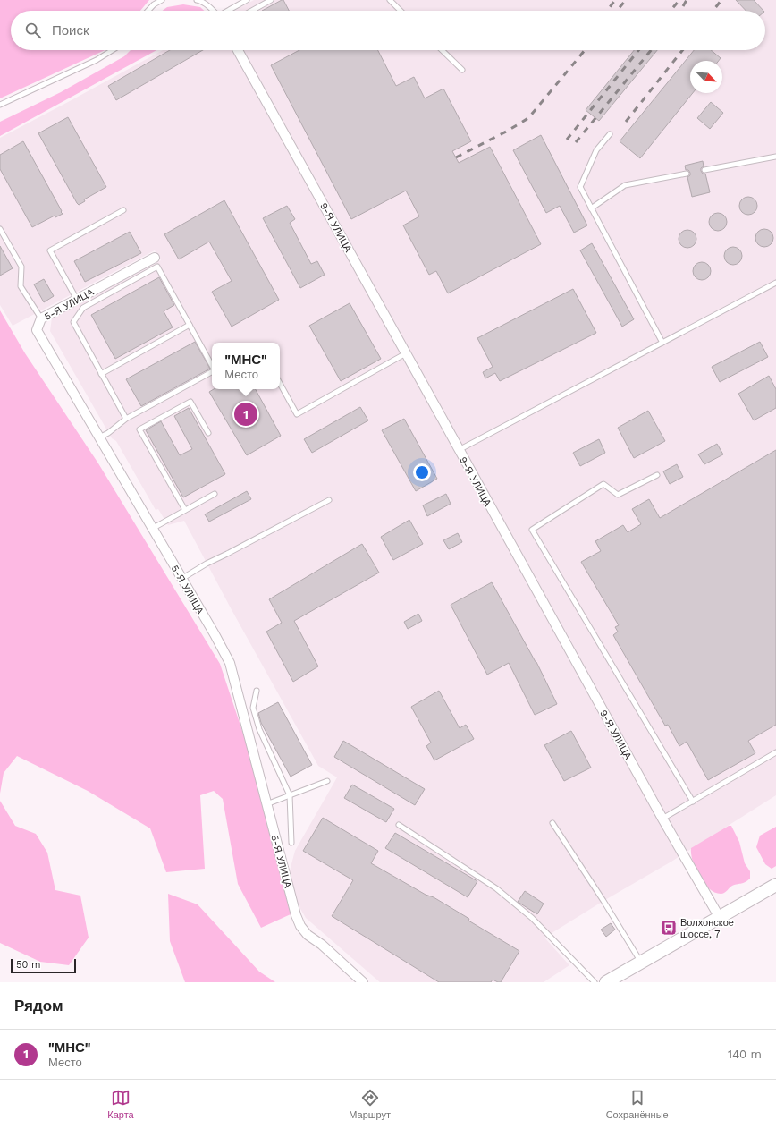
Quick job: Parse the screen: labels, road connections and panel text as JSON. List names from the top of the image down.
{
  "streets": {
    "street": ["9-Я УЛИЦА", "5-Я УЛИЦА"]
  },
  "places": {
    "bus stop": ["Волхонское шоссе, 7"]
  },
  "scale_bar": "50 m",
  "north": "bottom right",
  "page": {
    "search": "Поиск",
    "popup": ["\"МНС\"", "Место"],
    "pins": "1",
    "scale": "50 m",
    "heading": "Рядом",
    "list": [
      {
        "mark": "1",
        "name": "\"МНС\"",
        "note": "Место",
        "value": "140 m"
      }
    ],
    "nav": ["Карта", "Маршрут", "Сохранённые"]
  }
}
